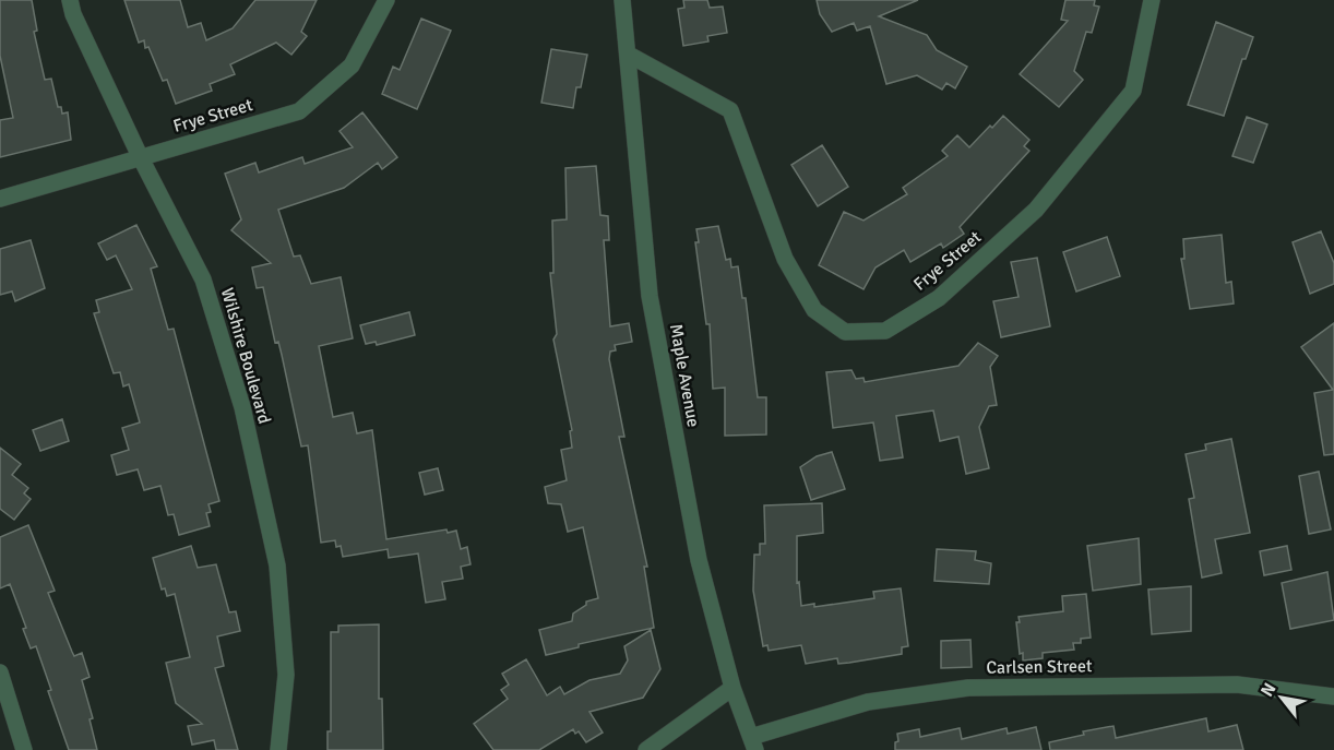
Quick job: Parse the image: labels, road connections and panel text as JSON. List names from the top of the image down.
{
  "streets": {
    "street": [
      "Frye Street",
      "Wilshire Boulevard",
      "Maple Avenue",
      "Carlsen Street"
    ]
  },
  "crossings": [
    ["Frye Street", "Wilshire Boulevard"],
    ["Frye Street", "Maple Avenue"],
    ["Maple Avenue", "Carlsen Street"]
  ],
  "north": "top left"
}
